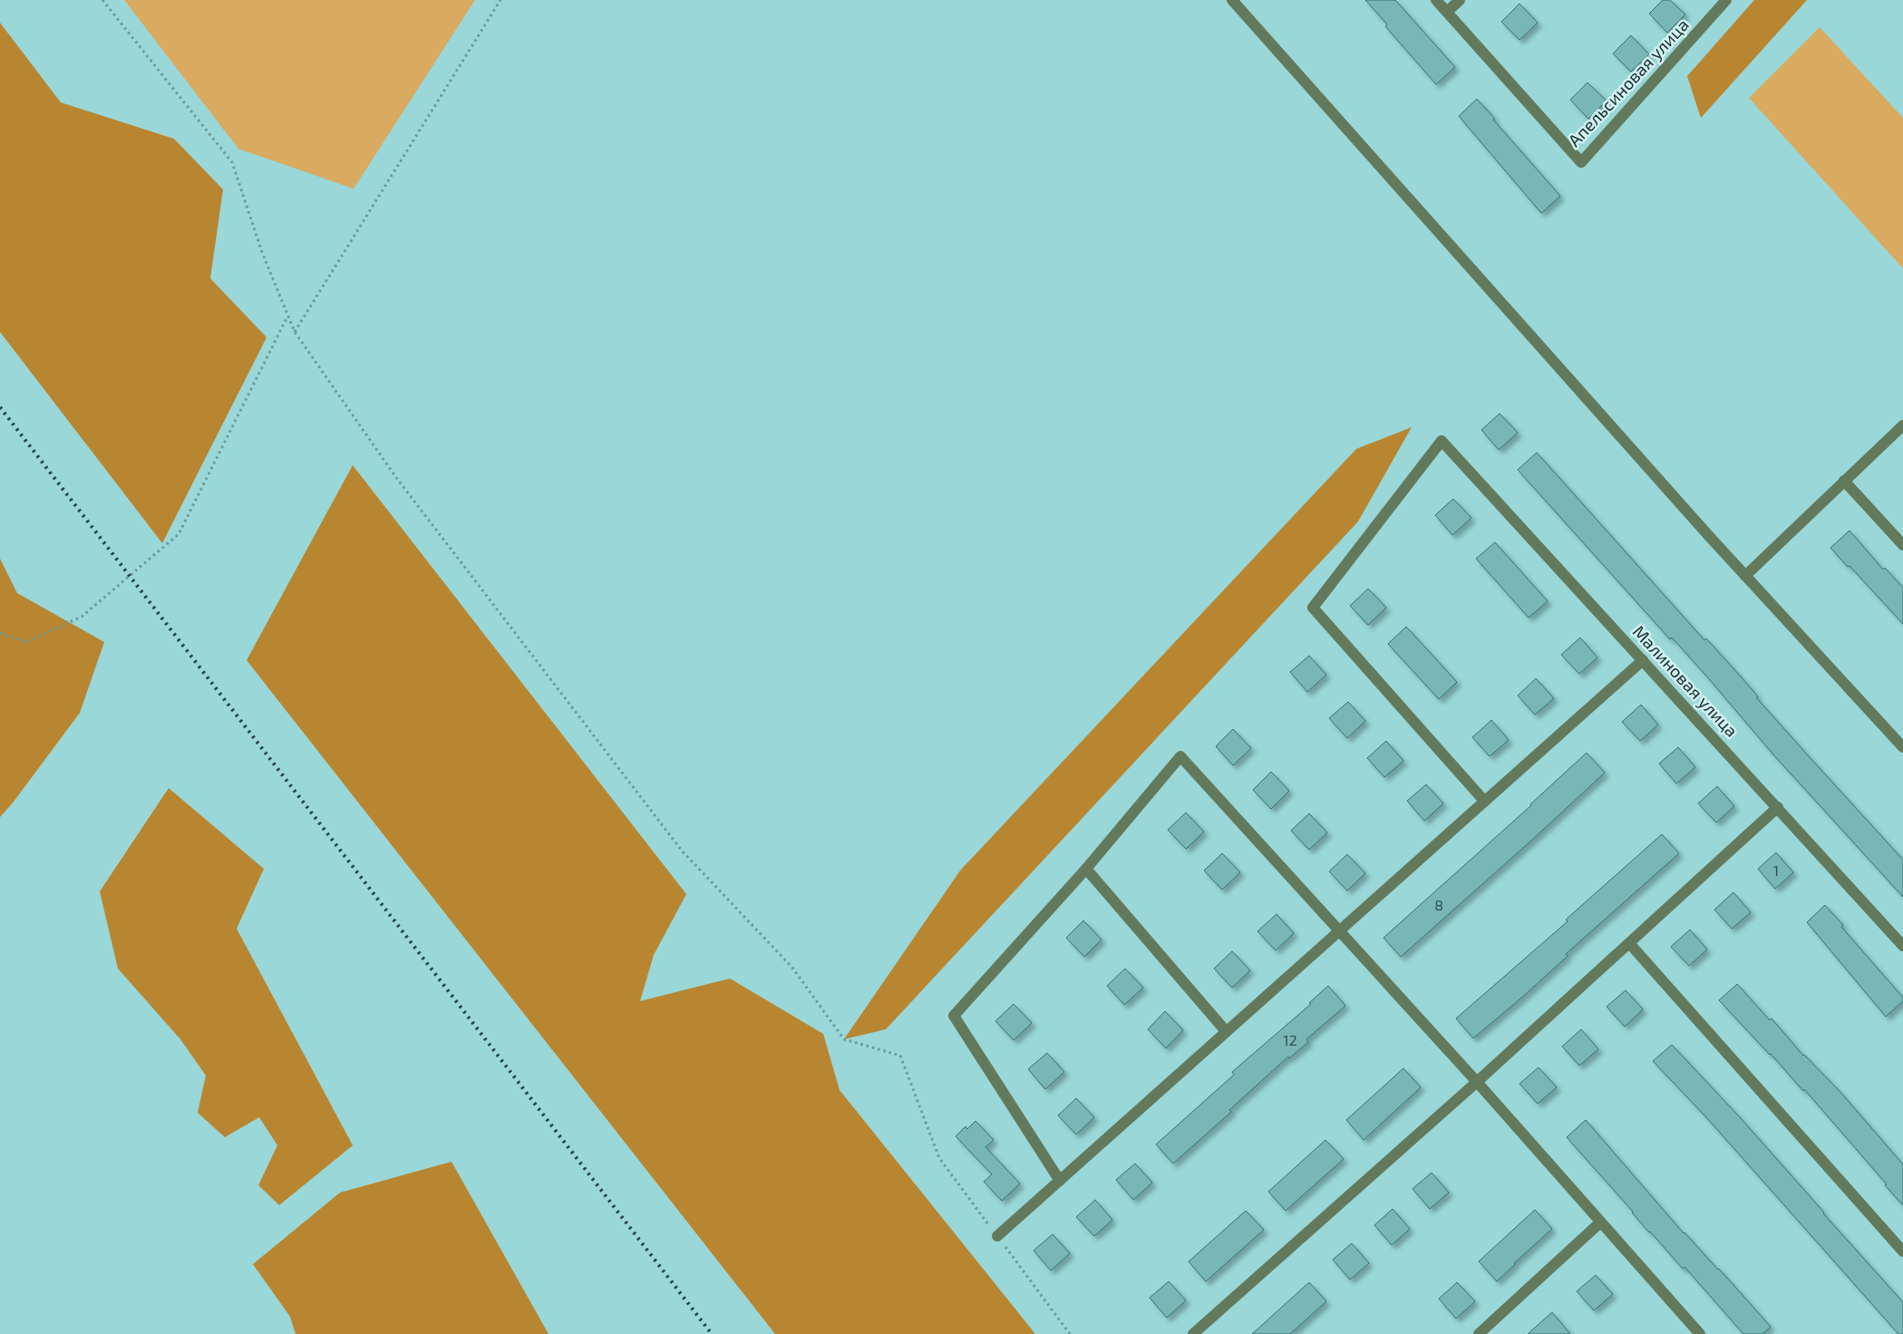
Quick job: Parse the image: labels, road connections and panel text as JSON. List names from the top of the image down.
{
  "streets": {
    "street": ["Апельсиновая улица", "Малиновая улица"]
  },
  "house_numbers": ["1", "8", "12"]
}
